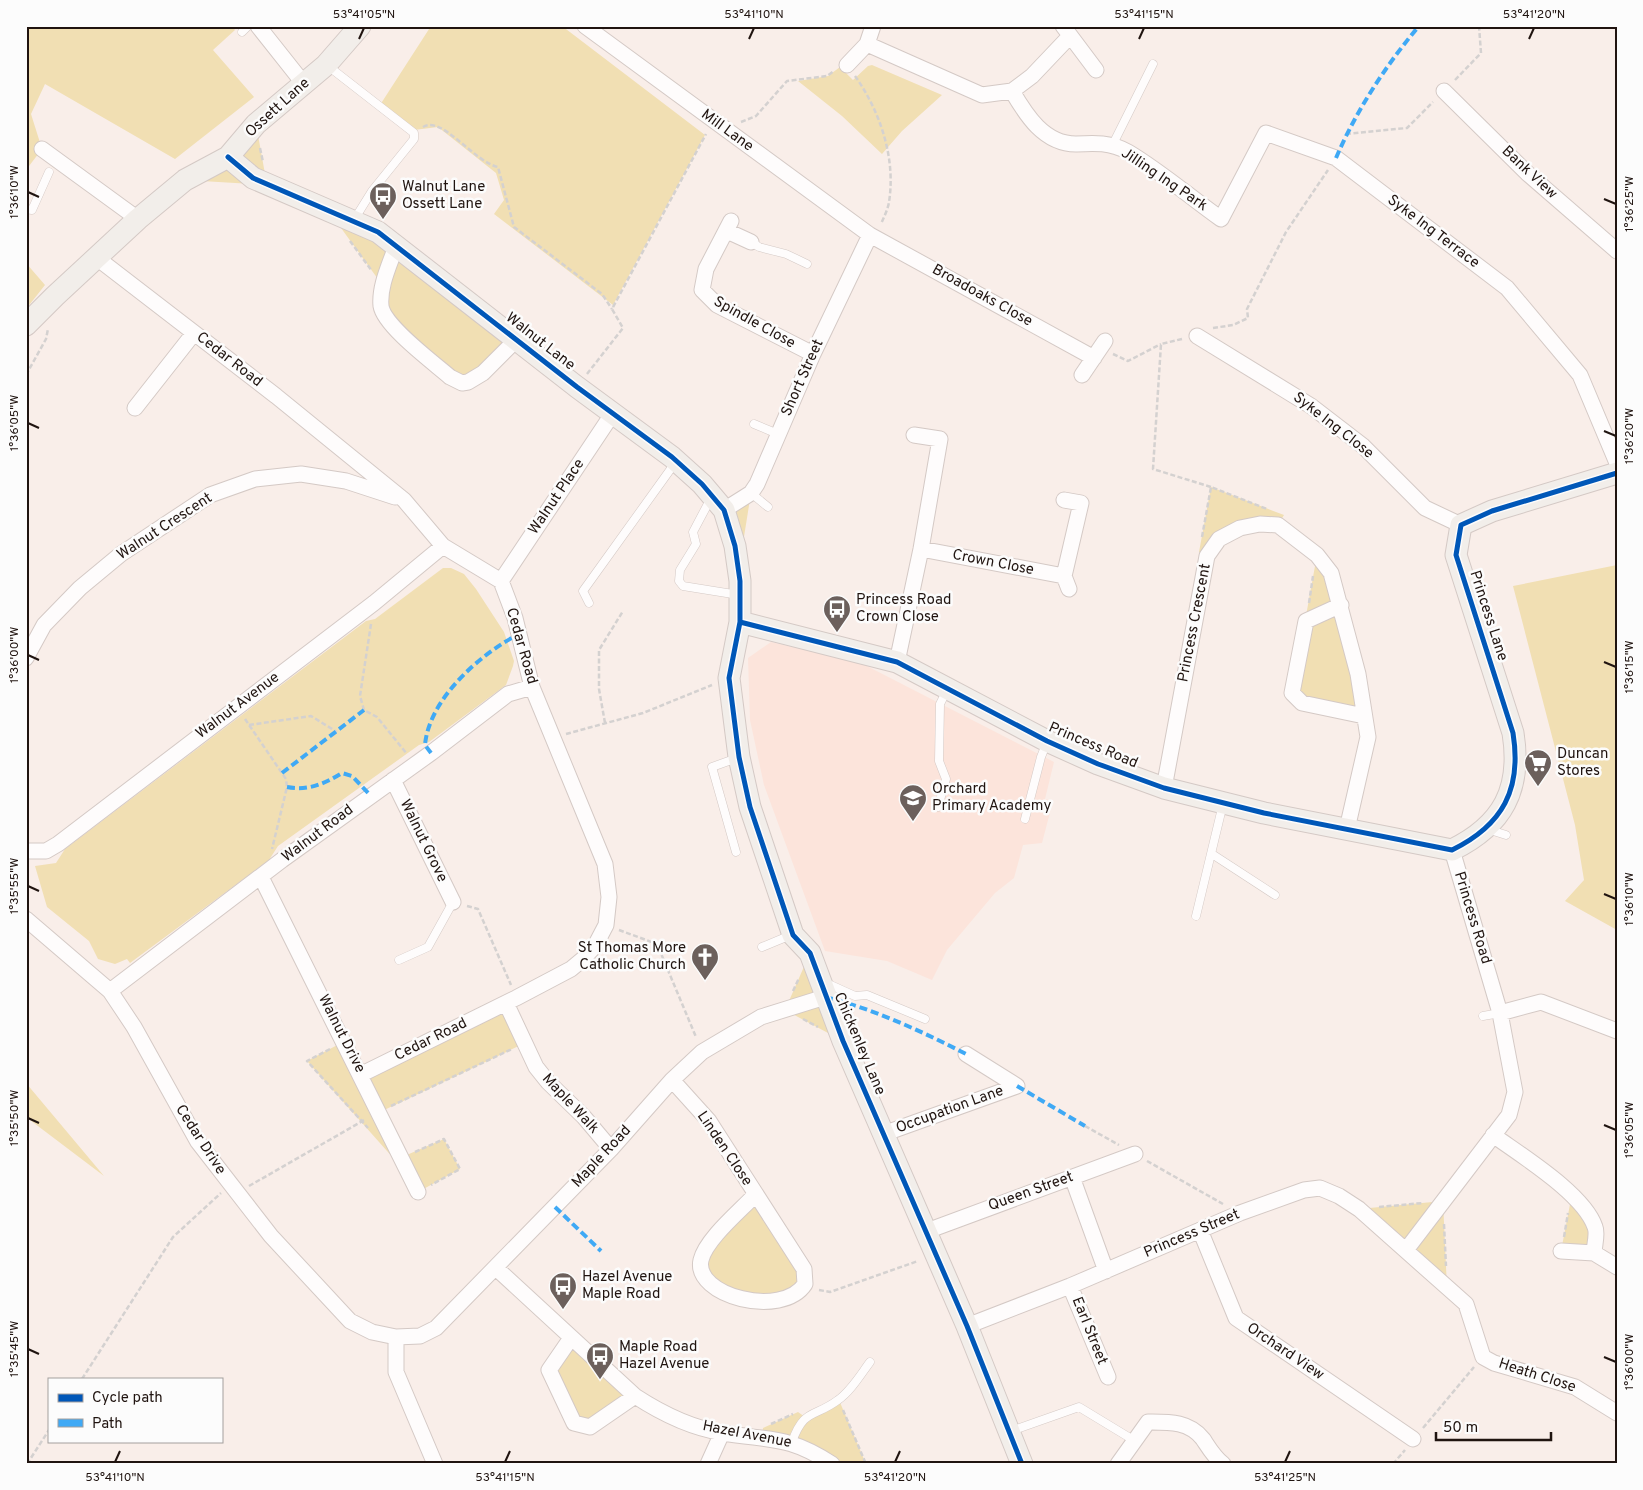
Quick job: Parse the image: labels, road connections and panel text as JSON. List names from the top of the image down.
{
  "streets": {
    "street": [
      "Ossett Lane",
      "Mill Lane",
      "Bank View",
      "Jilling Ing Park",
      "Syke Ing Terrace",
      "Broadoaks Close",
      "Spindle Close",
      "Walnut Lane",
      "Cedar Road",
      "Short Street",
      "Syke Ing Close",
      "Walnut Place",
      "Walnut Crescent",
      "Crown Close",
      "Princess Lane",
      "Princess Crescent",
      "Walnut Avenue",
      "Princess Road",
      "Walnut Road",
      "Walnut Grove",
      "Walnut Drive",
      "Chickenley Lane",
      "Maple Walk",
      "Occupation Lane",
      "Cedar Drive",
      "Linden Close",
      "Maple Road",
      "Queen Street",
      "Princess Street",
      "Earl Street",
      "Orchard View",
      "Heath Close",
      "Hazel Avenue"
    ]
  },
  "crossings": [
    ["Ossett Lane", "Walnut Lane"],
    ["Ossett Lane", "Cedar Road"],
    ["Mill Lane", "Broadoaks Close"],
    ["Mill Lane", "Short Street"],
    ["Jilling Ing Park", "Syke Ing Terrace"],
    ["Broadoaks Close", "Short Street"],
    ["Spindle Close", "Short Street"],
    ["Walnut Lane", "Walnut Place"],
    ["Walnut Lane", "Princess Road"],
    ["Walnut Lane", "Chickenley Lane"],
    ["Cedar Road", "Walnut Place"],
    ["Cedar Road", "Walnut Crescent"],
    ["Cedar Road", "Walnut Avenue"],
    ["Cedar Road", "Walnut Road"],
    ["Cedar Road", "Walnut Drive"],
    ["Cedar Road", "Maple Walk"],
    ["Syke Ing Close", "Princess Lane"],
    ["Princess Lane", "Princess Road"],
    ["Princess Crescent", "Princess Road"],
    ["Princess Road", "Chickenley Lane"],
    ["Princess Road", "Princess Street"],
    ["Walnut Road", "Walnut Grove"],
    ["Walnut Road", "Walnut Drive"],
    ["Walnut Road", "Cedar Drive"],
    ["Chickenley Lane", "Occupation Lane"],
    ["Chickenley Lane", "Maple Road"],
    ["Chickenley Lane", "Queen Street"],
    ["Chickenley Lane", "Princess Street"],
    ["Maple Walk", "Maple Road"],
    ["Cedar Drive", "Maple Road"],
    ["Linden Close", "Maple Road"],
    ["Maple Road", "Hazel Avenue"],
    ["Princess Street", "Earl Street"],
    ["Princess Street", "Orchard View"],
    ["Princess Street", "Heath Close"]
  ],
  "places": {
    "bus stop": [
      "Walnut Lane Ossett Lane",
      "Princess Road Crown Close",
      "Hazel Avenue Maple Road",
      "Maple Road Hazel Avenue"
    ],
    "supermarket": ["Duncan Stores"],
    "school or university": ["Orchard Primary Academy"],
    "church": ["St Thomas More Catholic Church"]
  },
  "legend": ["Cycle path", "Path"],
  "scale_bar": "50 m",
  "coordinates": [
    "53°41'05\"N",
    "53°41'10\"N",
    "53°41'15\"N",
    "53°41'20\"N",
    "1°36'10\"W",
    "1°36'25\"W",
    "1°36'05\"W",
    "1°36'20\"W",
    "1°36'00\"W",
    "1°36'15\"W",
    "1°35'55\"W",
    "1°35'50\"W",
    "1°35'45\"W",
    "53°41'25\"N"
  ]
}
